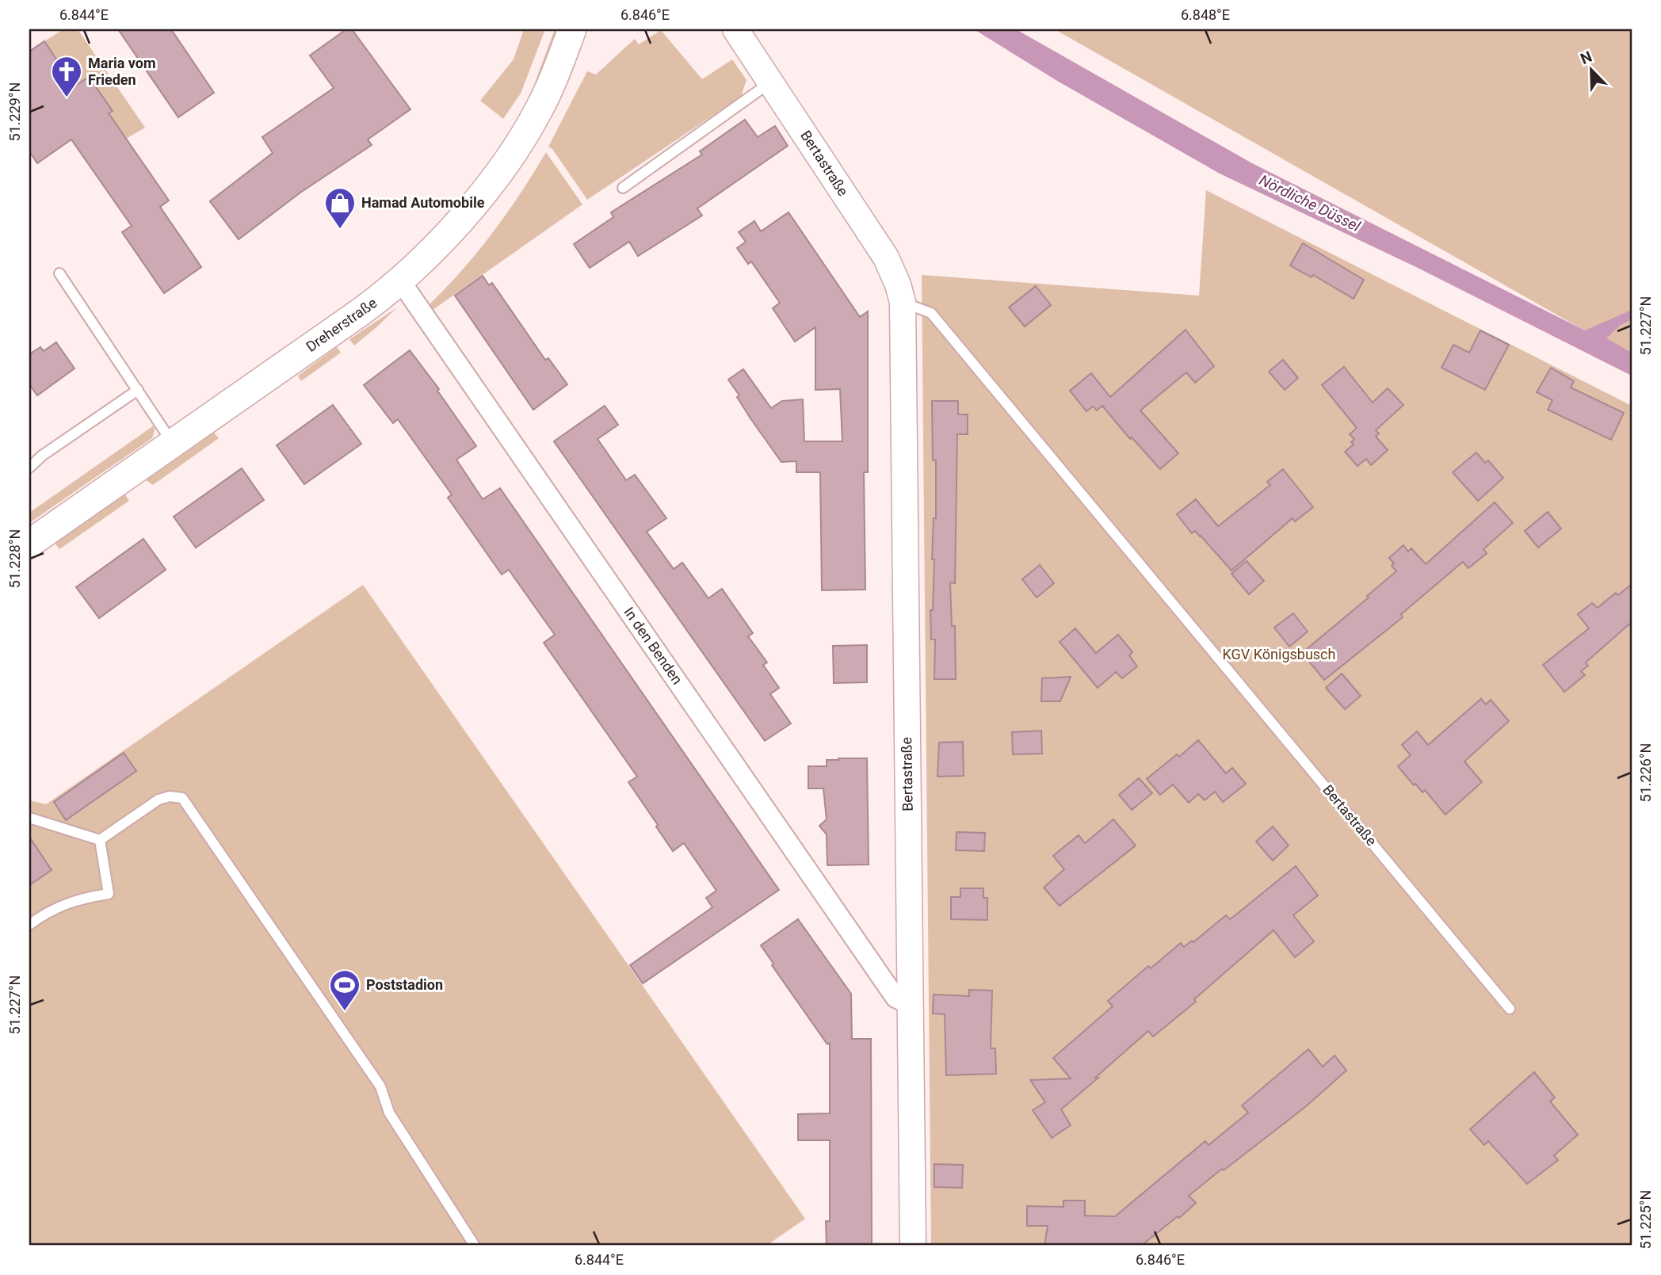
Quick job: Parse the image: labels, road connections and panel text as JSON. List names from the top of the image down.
{
  "streets": {
    "main road": ["Dreherstraße"],
    "street": ["Bertastraße", "In den Benden"]
  },
  "crossings": [
    ["Bertastraße", "In den Benden"],
    ["Dreherstraße", "In den Benden"]
  ],
  "water": ["Nördliche Düssel"],
  "parks": ["KGV Königsbusch"],
  "places": {
    "church": ["Maria vom Frieden"],
    "shop": ["Hamad Automobile"],
    "sports": ["Poststadion"]
  },
  "north": "top left",
  "coordinates": [
    "6.844°E",
    "6.846°E",
    "6.848°E",
    "51.229°N",
    "51.227°N",
    "51.228°N",
    "51.226°N",
    "51.225°N"
  ]
}
